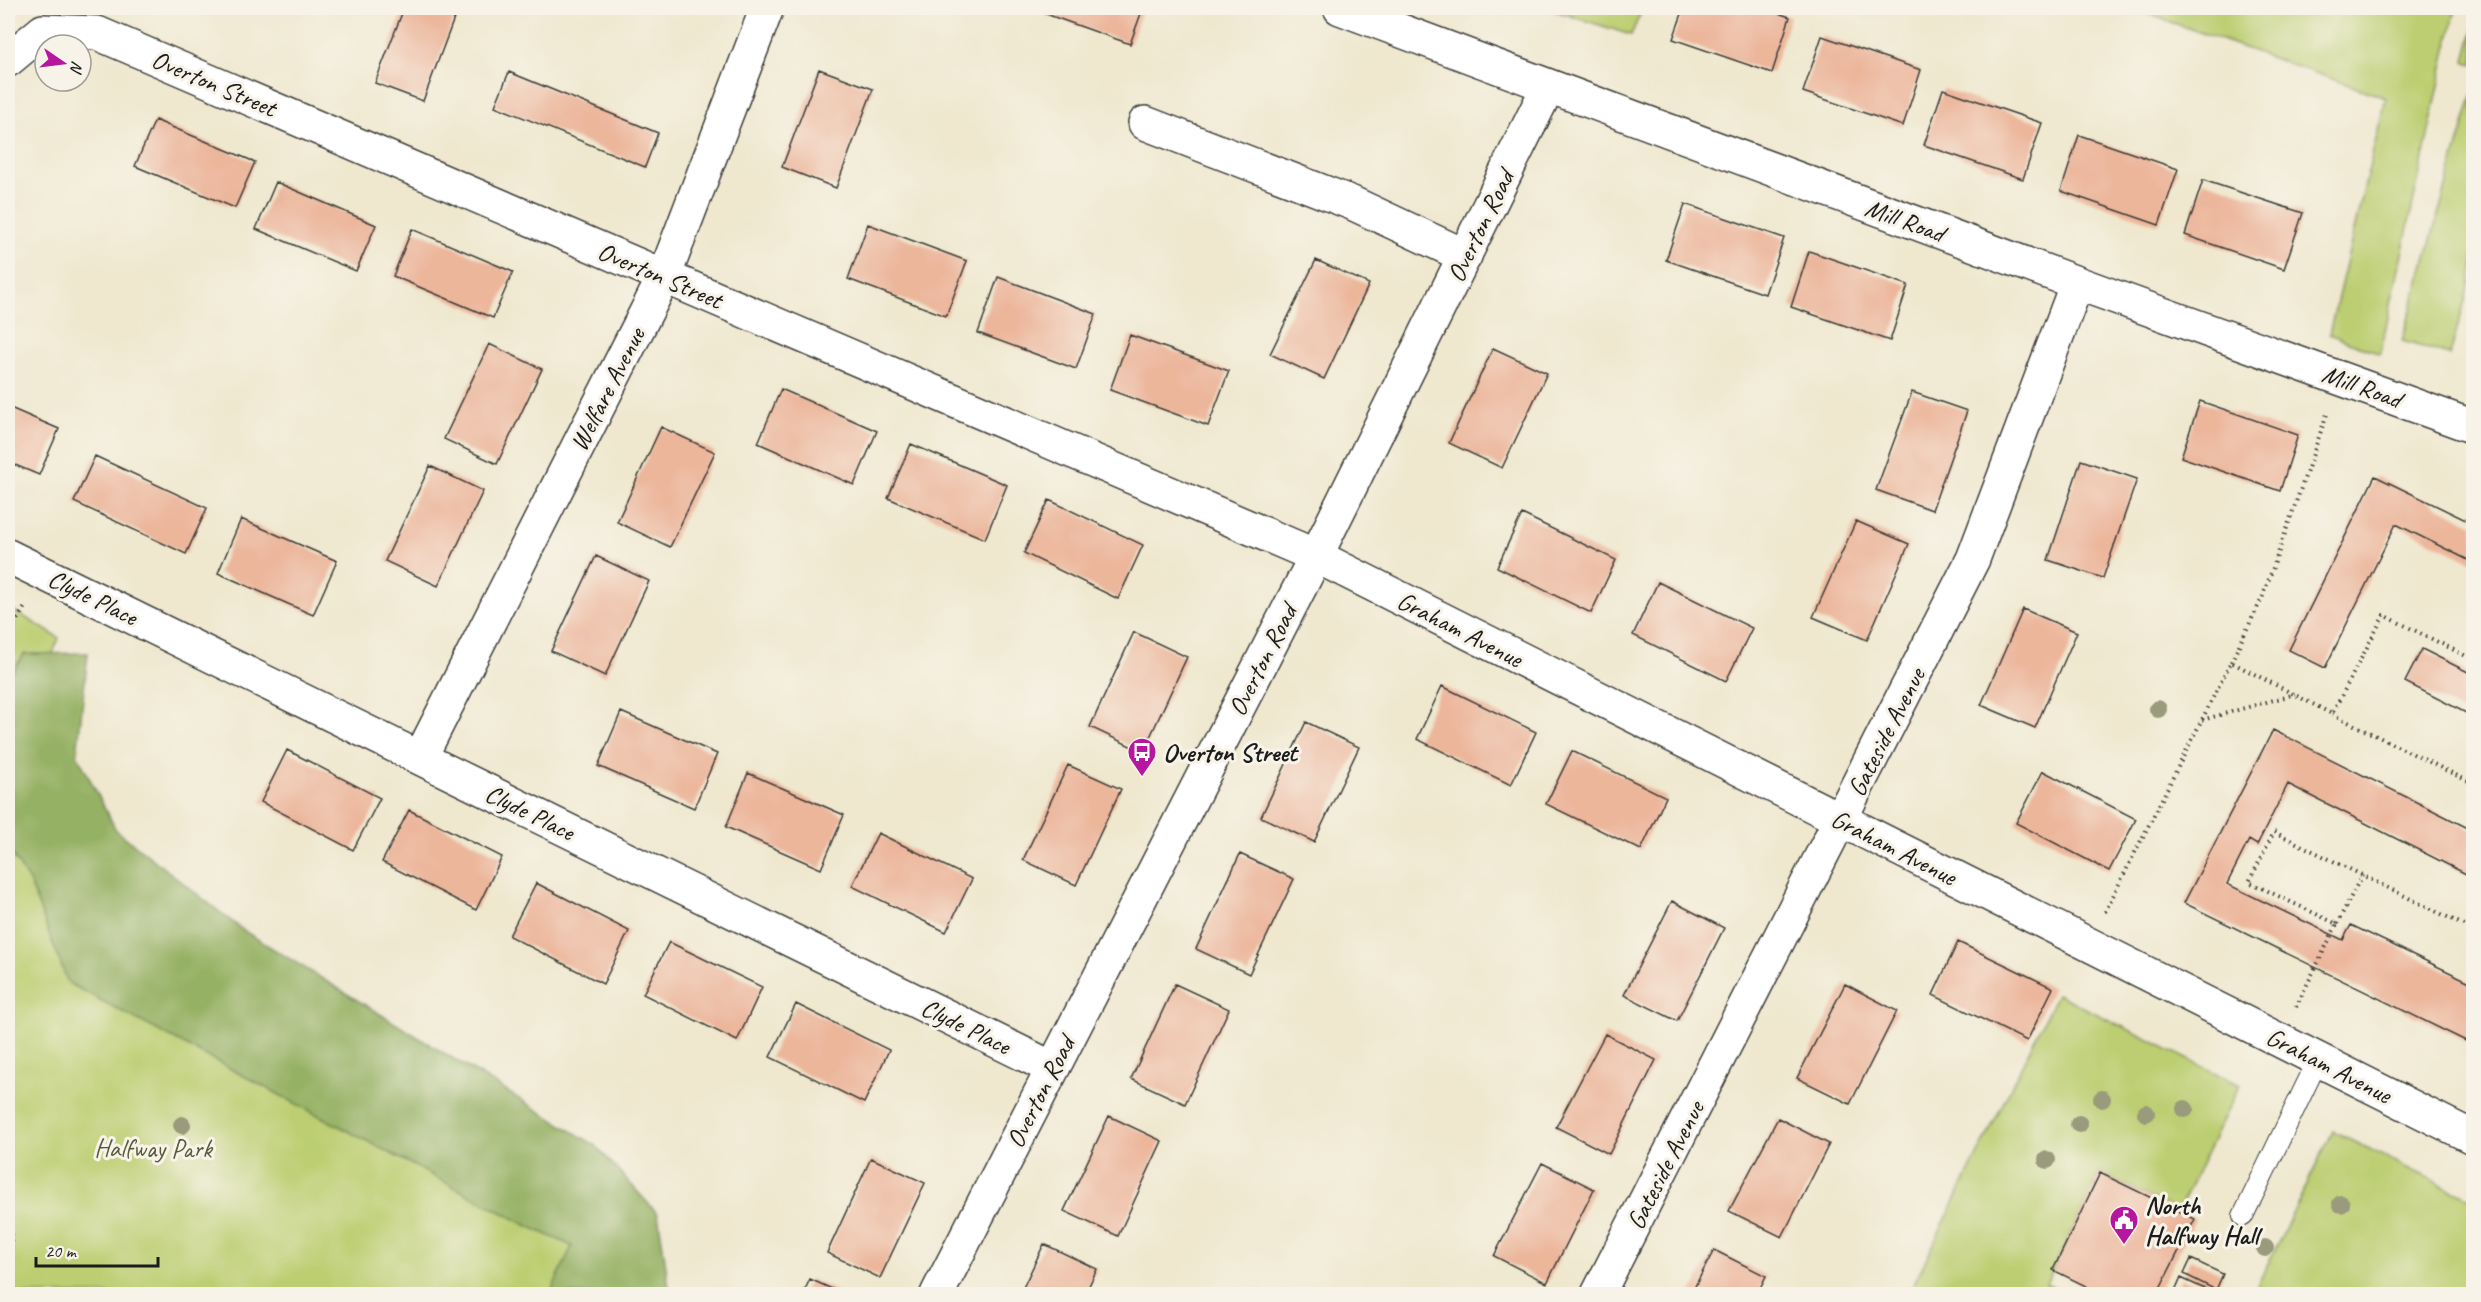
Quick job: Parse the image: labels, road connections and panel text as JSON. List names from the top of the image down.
{
  "streets": {
    "street": [
      "Overton Street",
      "Mill Road",
      "Overton Road",
      "Welfare Avenue",
      "Clyde Place",
      "Graham Avenue",
      "Gateside Avenue"
    ]
  },
  "crossings": [
    ["Overton Street", "Overton Road"],
    ["Overton Street", "Welfare Avenue"],
    ["Overton Street", "Graham Avenue"],
    ["Mill Road", "Overton Road"],
    ["Mill Road", "Gateside Avenue"],
    ["Overton Road", "Clyde Place"],
    ["Overton Road", "Graham Avenue"],
    ["Welfare Avenue", "Clyde Place"],
    ["Graham Avenue", "Gateside Avenue"]
  ],
  "parks": ["Halfway Park"],
  "places": {
    "bus stop": ["Overton Street"],
    "public building": ["North Halfway Hall"]
  },
  "scale_bar": "20 m",
  "north": "right"
}
